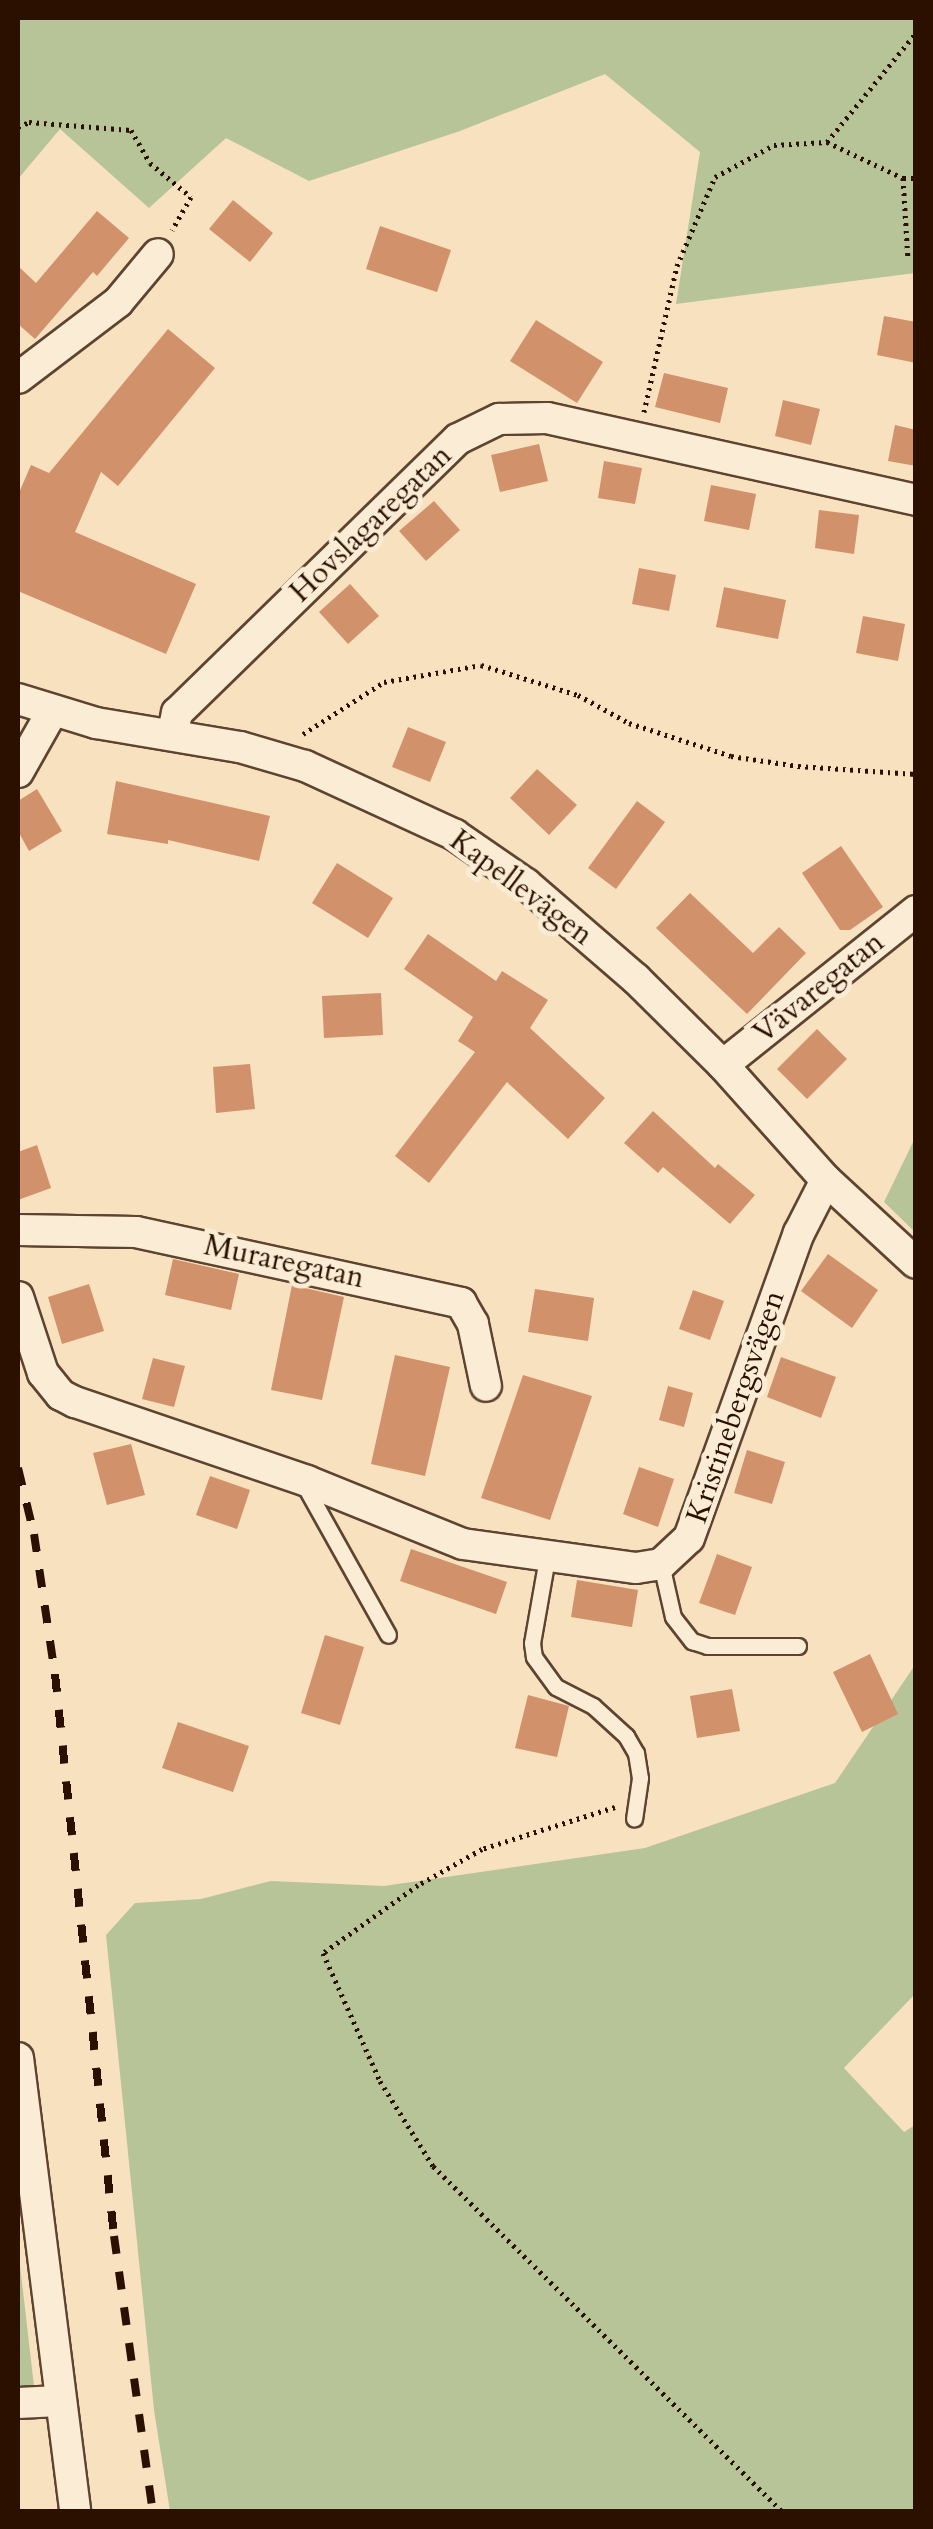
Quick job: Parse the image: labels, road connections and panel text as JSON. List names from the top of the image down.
{
  "streets": {
    "street": [
      "Hovslagaregatan",
      "Kapellevägen",
      "Vävaregatan",
      "Muraregatan",
      "Kristinebergsvägen"
    ]
  },
  "crossings": [
    ["Hovslagaregatan", "Kapellevägen"],
    ["Kapellevägen", "Vävaregatan"],
    ["Kapellevägen", "Kristinebergsvägen"]
  ]
}
